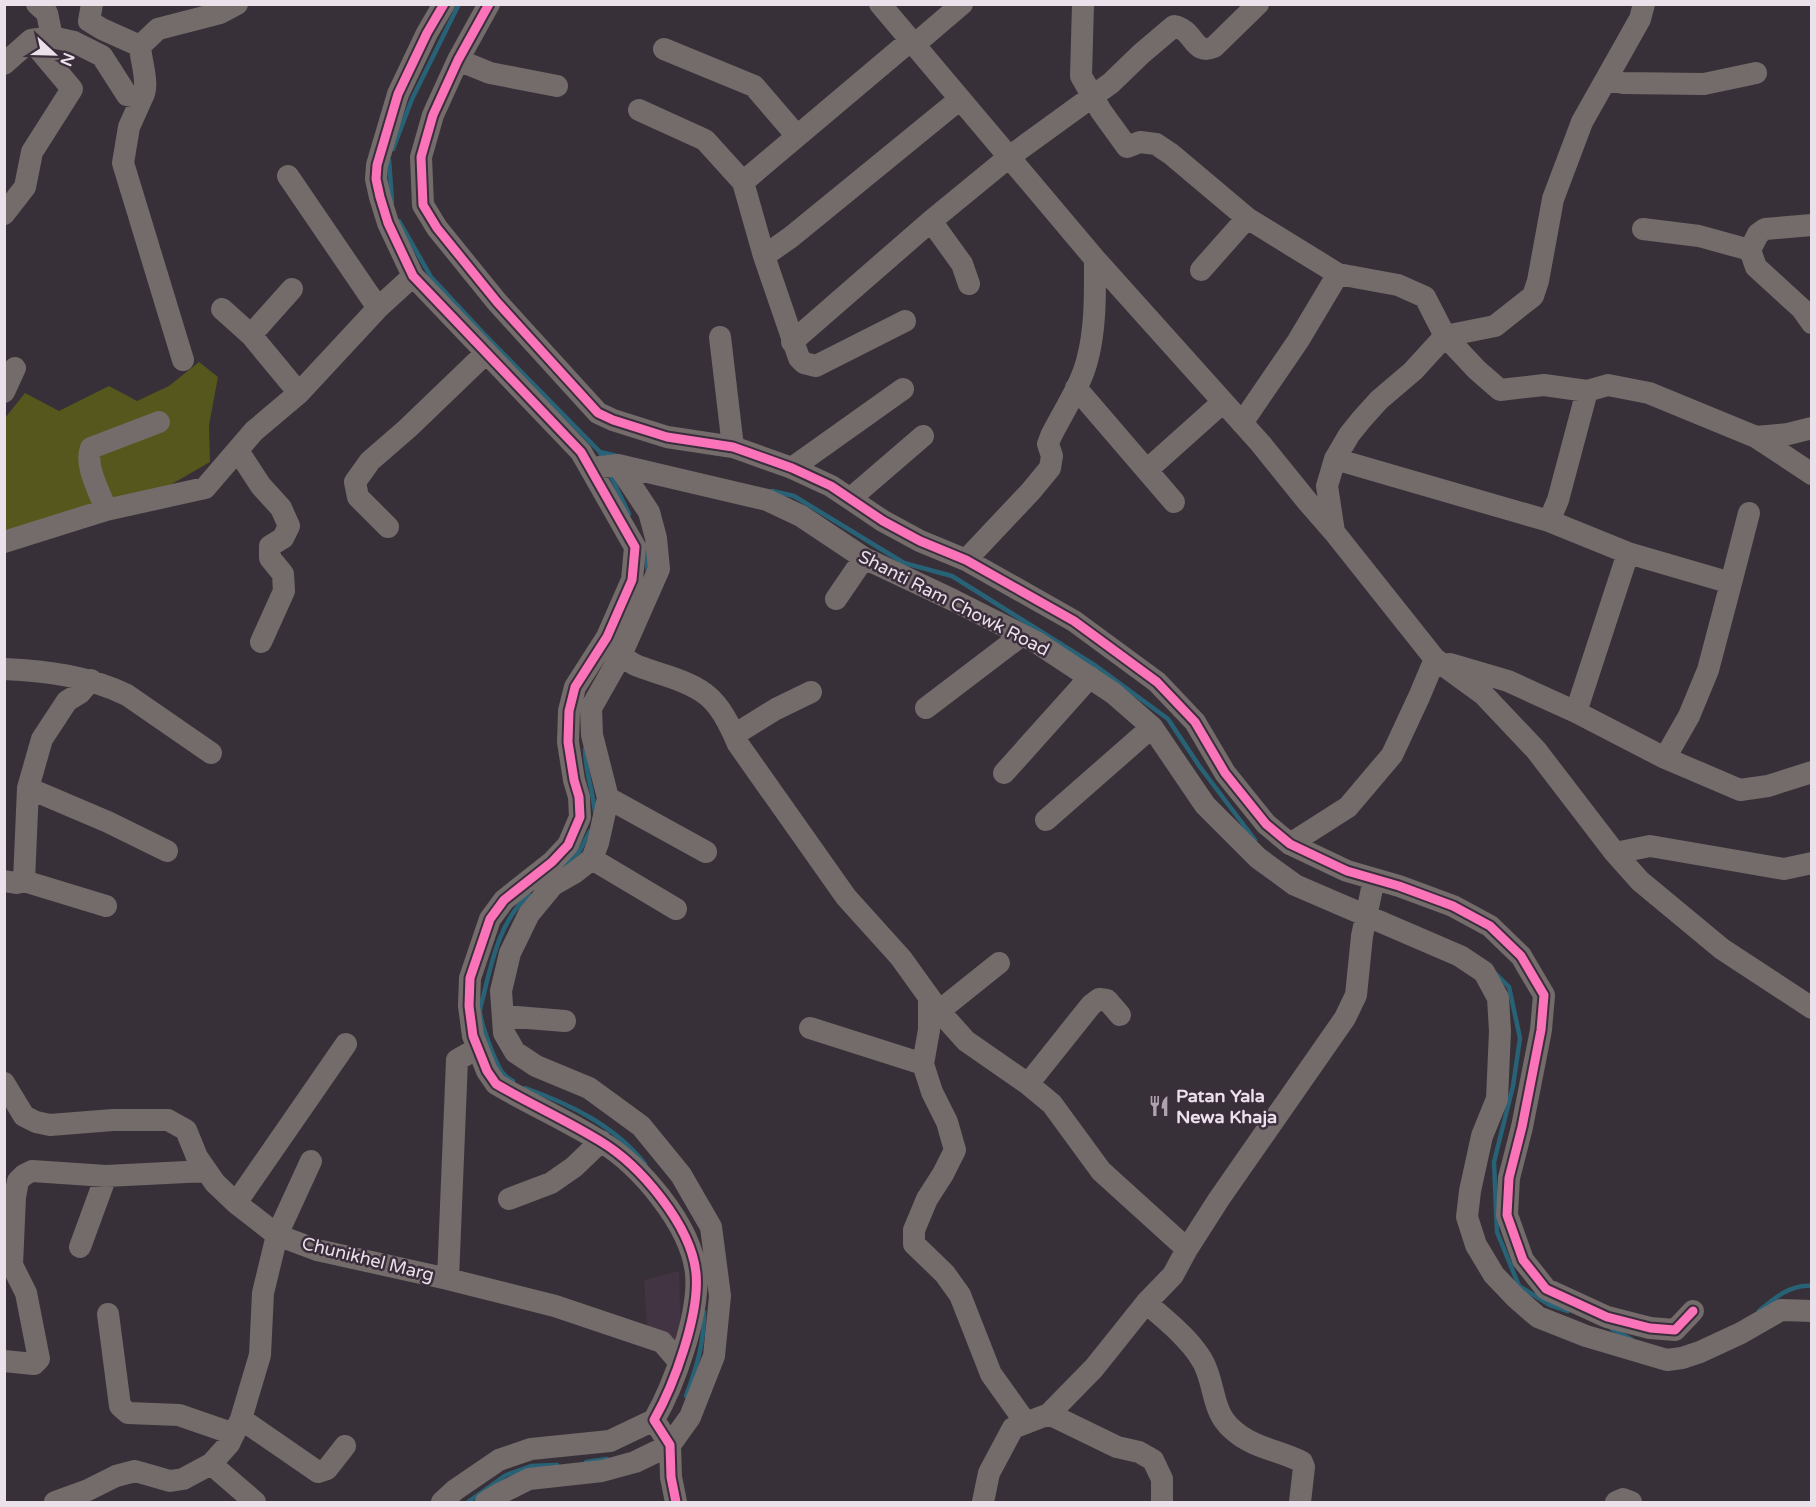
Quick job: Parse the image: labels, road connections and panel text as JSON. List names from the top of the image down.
{
  "streets": {
    "street": ["Shanti Ram Chowk Road", "Chunikhel Marg"]
  },
  "places": {
    "restaurant": ["Patan Yala Newa Khaja"]
  },
  "north": "right"
}
